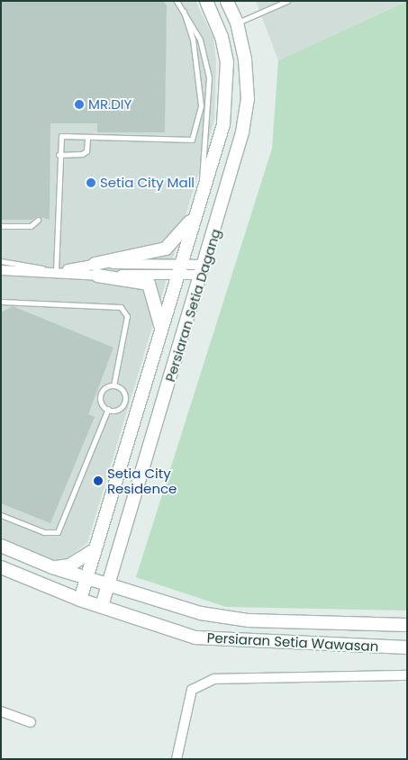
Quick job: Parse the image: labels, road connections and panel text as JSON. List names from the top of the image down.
{
  "streets": {
    "street": ["Persiaran Setia Dagang", "Persiaran Setia Wawasan"]
  },
  "crossings": [
    ["Persiaran Setia Dagang", "Persiaran Setia Wawasan"]
  ],
  "places": ["MR.DIY", "Setia City Mall", "Setia City Residence"]
}
